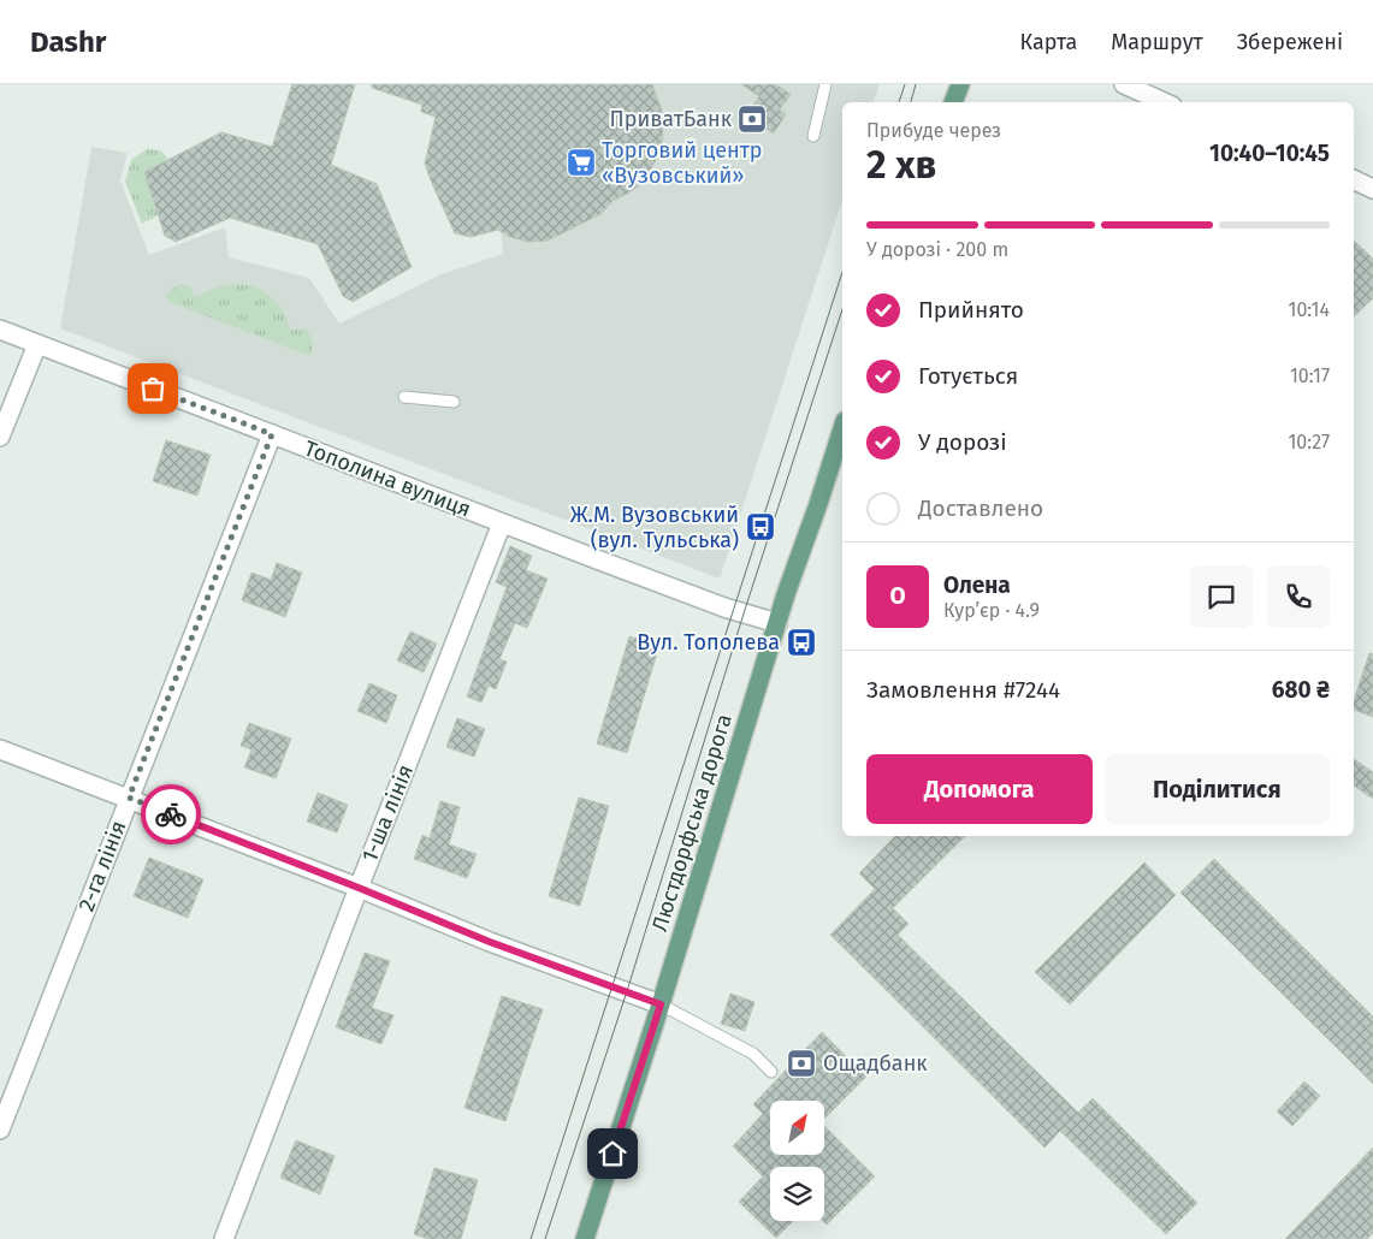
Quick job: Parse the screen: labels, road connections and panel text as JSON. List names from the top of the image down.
{
  "streets": {
    "main road": ["Люстдорфська дорога"],
    "street": ["Тополина вулиця", "1-ша лінія", "2-га лінія"]
  },
  "crossings": [
    ["Тополина вулиця", "1-ша лінія"],
    ["Тополина вулиця", "Люстдорфська дорога"],
    ["Тополина вулиця", "2-га лінія"]
  ],
  "places": {
    "bank": ["ПриватБанк", "Ощадбанк"],
    "supermarket": ["Торговий центр «Вузовський»"],
    "bus stop": ["Ж.М. Вузовський (вул. Тульська)", "Вул. Тополева"]
  },
  "north": "top right",
  "page": {
    "header": "Dashr",
    "nav": ["Карта", "Маршрут", "Збережені"],
    "heading": ["2 хв", "Прибуде через", "10:40–10:45"],
    "panel": [
      "Олена",
      "Кур’єр · 4.9",
      "Замовлення #7244",
      "680 ₴"
    ],
    "bar": "У дорозі · 200 m",
    "list": [
      ["Прийнято", "10:14"],
      ["Готується", "10:17"],
      ["У дорозі", "10:27"],
      "Доставлено"
    ],
    "round": "О",
    "buttons": ["Допомога", "Поділитися"]
  }
}
